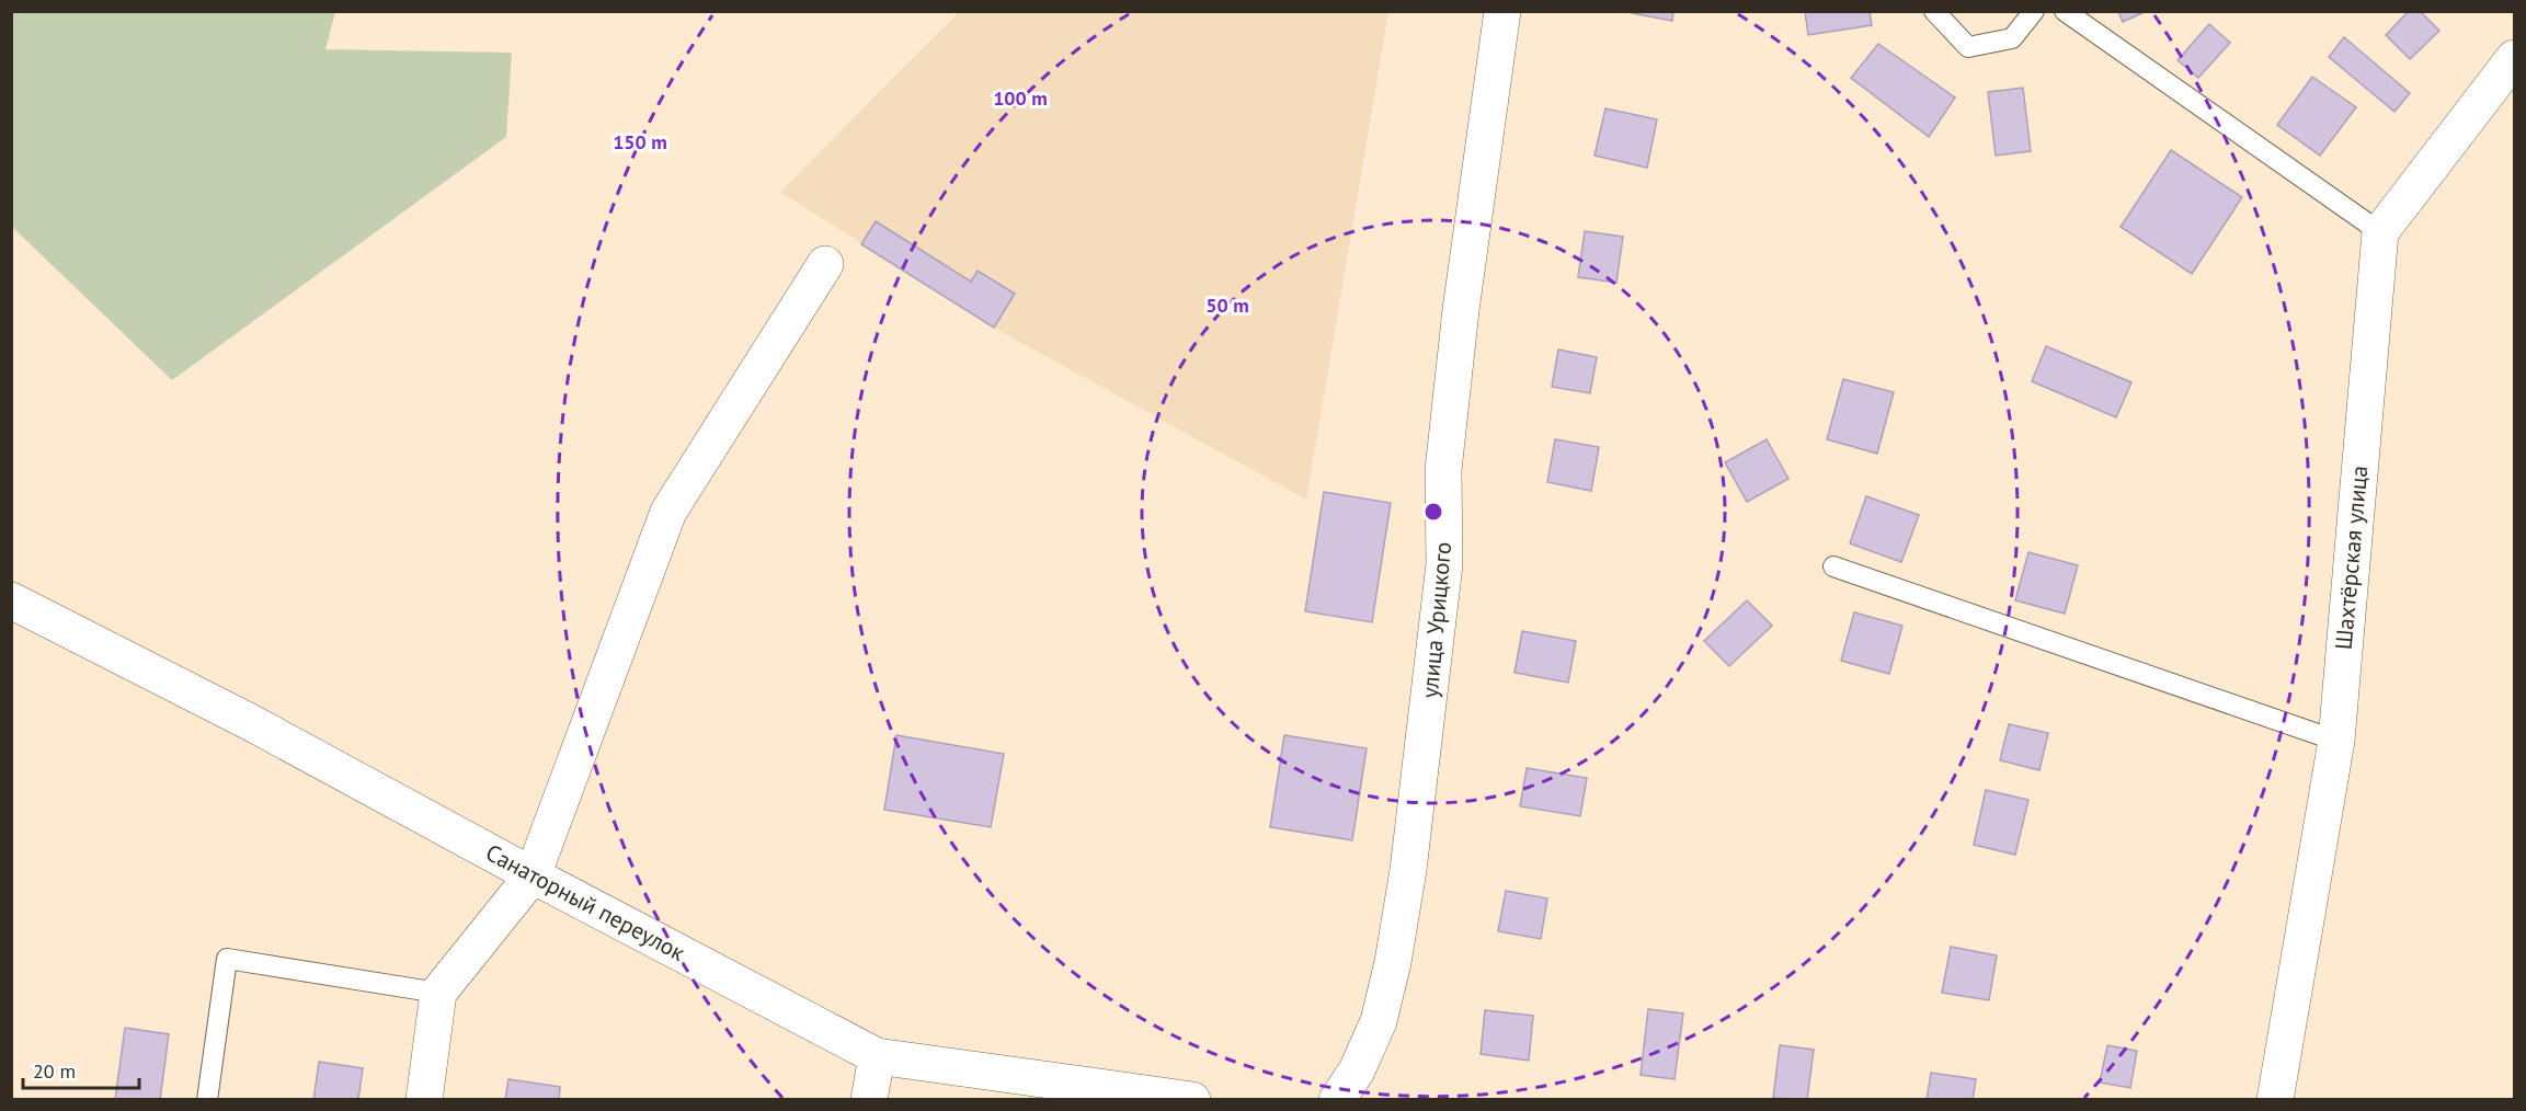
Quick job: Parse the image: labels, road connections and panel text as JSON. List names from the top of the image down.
{
  "streets": {
    "street": ["Шахтёрская улица", "улица Урицкого", "Санаторный переулок"]
  },
  "scale_bar": "20 m",
  "rings": ["100 m", "150 m", "50 m"]
}
